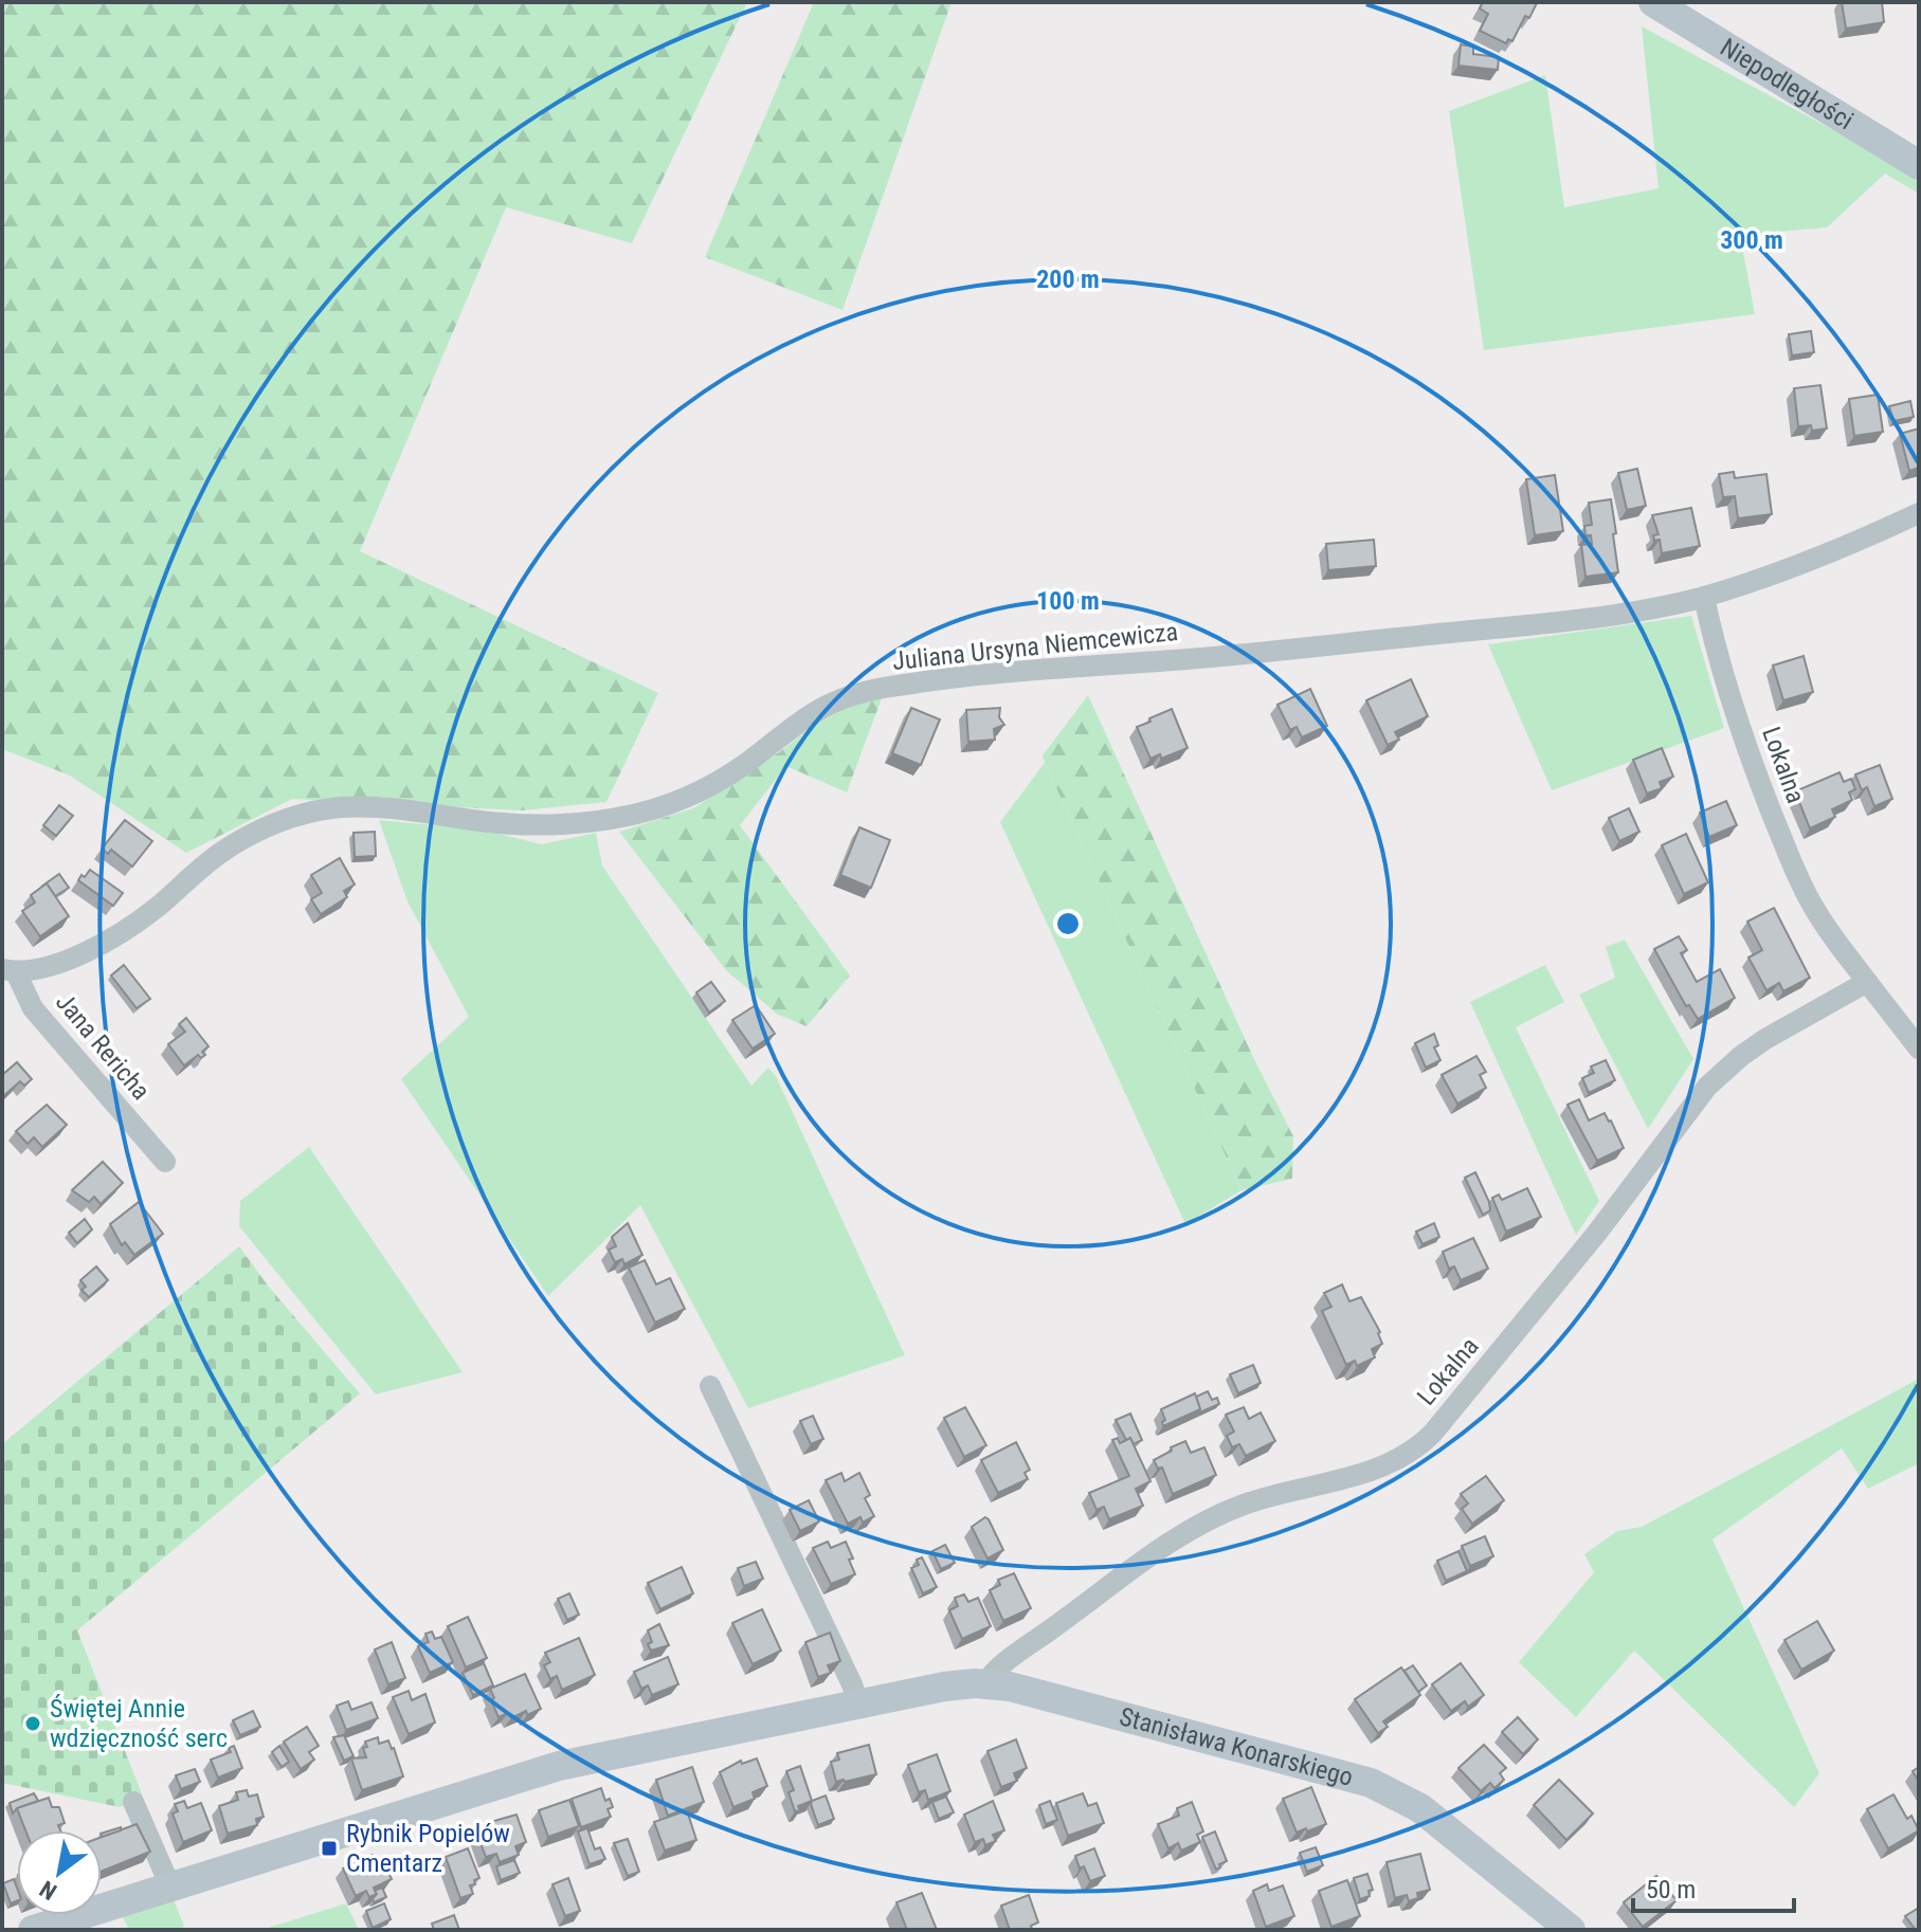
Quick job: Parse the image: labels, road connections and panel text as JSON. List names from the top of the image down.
{
  "streets": {
    "street": [
      "Niepodległości",
      "Juliana Ursyna Niemcewicza",
      "Lokalna",
      "Jana Rericha",
      "Stanisława Konarskiego"
    ]
  },
  "crossings": [
    ["Juliana Ursyna Niemcewicza", "Lokalna"],
    ["Juliana Ursyna Niemcewicza", "Jana Rericha"],
    ["Lokalna", "Stanisława Konarskiego"]
  ],
  "places": {
    "other": ["Świętej Annie wdzięczność serc"],
    "transit": ["Rybnik Popielów Cmentarz"]
  },
  "scale_bar": "50 m",
  "north": "bottom left",
  "rings": ["300 m", "200 m", "100 m"]
}
